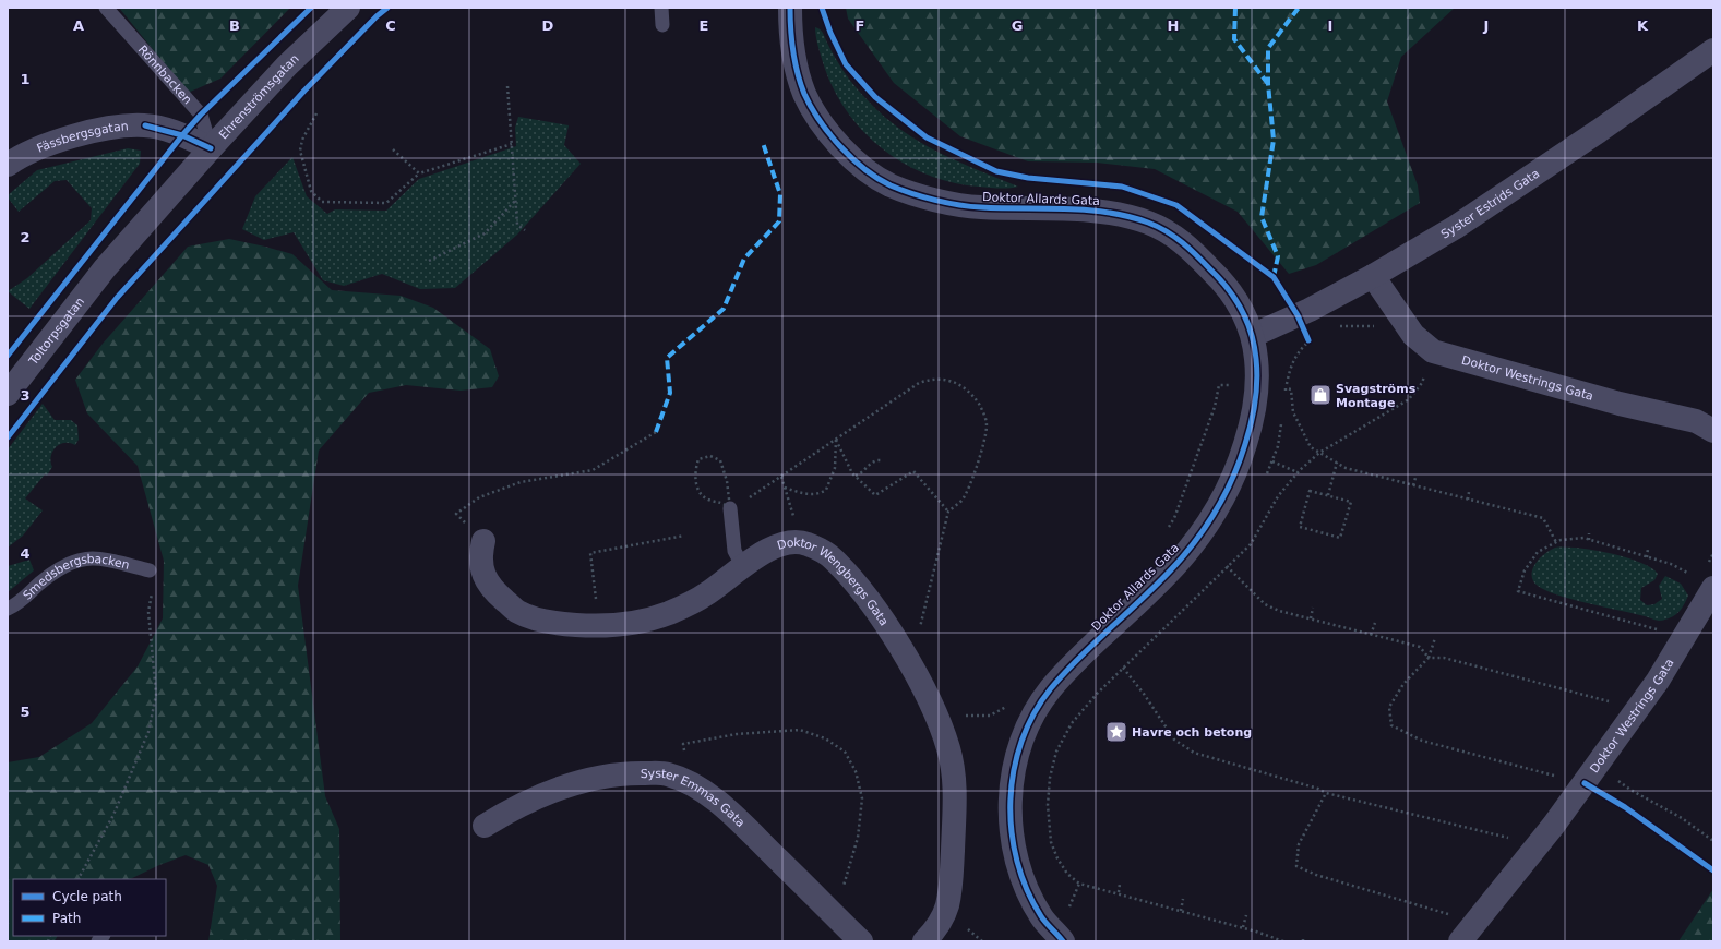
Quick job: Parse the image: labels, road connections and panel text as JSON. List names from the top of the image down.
{
  "streets": {
    "street": [
      "Ehrenströmsgatan",
      "Fässbergsgatan",
      "Doktor Allards Gata",
      "Syster Estrids Gata",
      "Toltorpsgatan",
      "Doktor Westrings Gata",
      "Doktor Wengbergs Gata",
      "Syster Emmas Gata"
    ],
    "lane": ["Rönnbacken", "Smedsbergsbacken"]
  },
  "crossings": [
    ["Rönnbacken", "Ehrenströmsgatan"],
    ["Rönnbacken", "Fässbergsgatan"],
    ["Ehrenströmsgatan", "Fässbergsgatan"],
    ["Ehrenströmsgatan", "Toltorpsgatan"],
    ["Doktor Allards Gata", "Syster Estrids Gata"],
    ["Syster Estrids Gata", "Doktor Westrings Gata"]
  ],
  "places": {
    "shop": ["Svagströms Montage"],
    "place": ["Havre och betong"]
  },
  "legend": ["Cycle path", "Path"],
  "grid": {
    "columns": [
      "A",
      "B",
      "C",
      "D",
      "E",
      "F",
      "G",
      "H",
      "I",
      "J",
      "K"
    ],
    "rows": [
      "1",
      "2",
      "3",
      "4",
      "5"
    ]
  }
}
